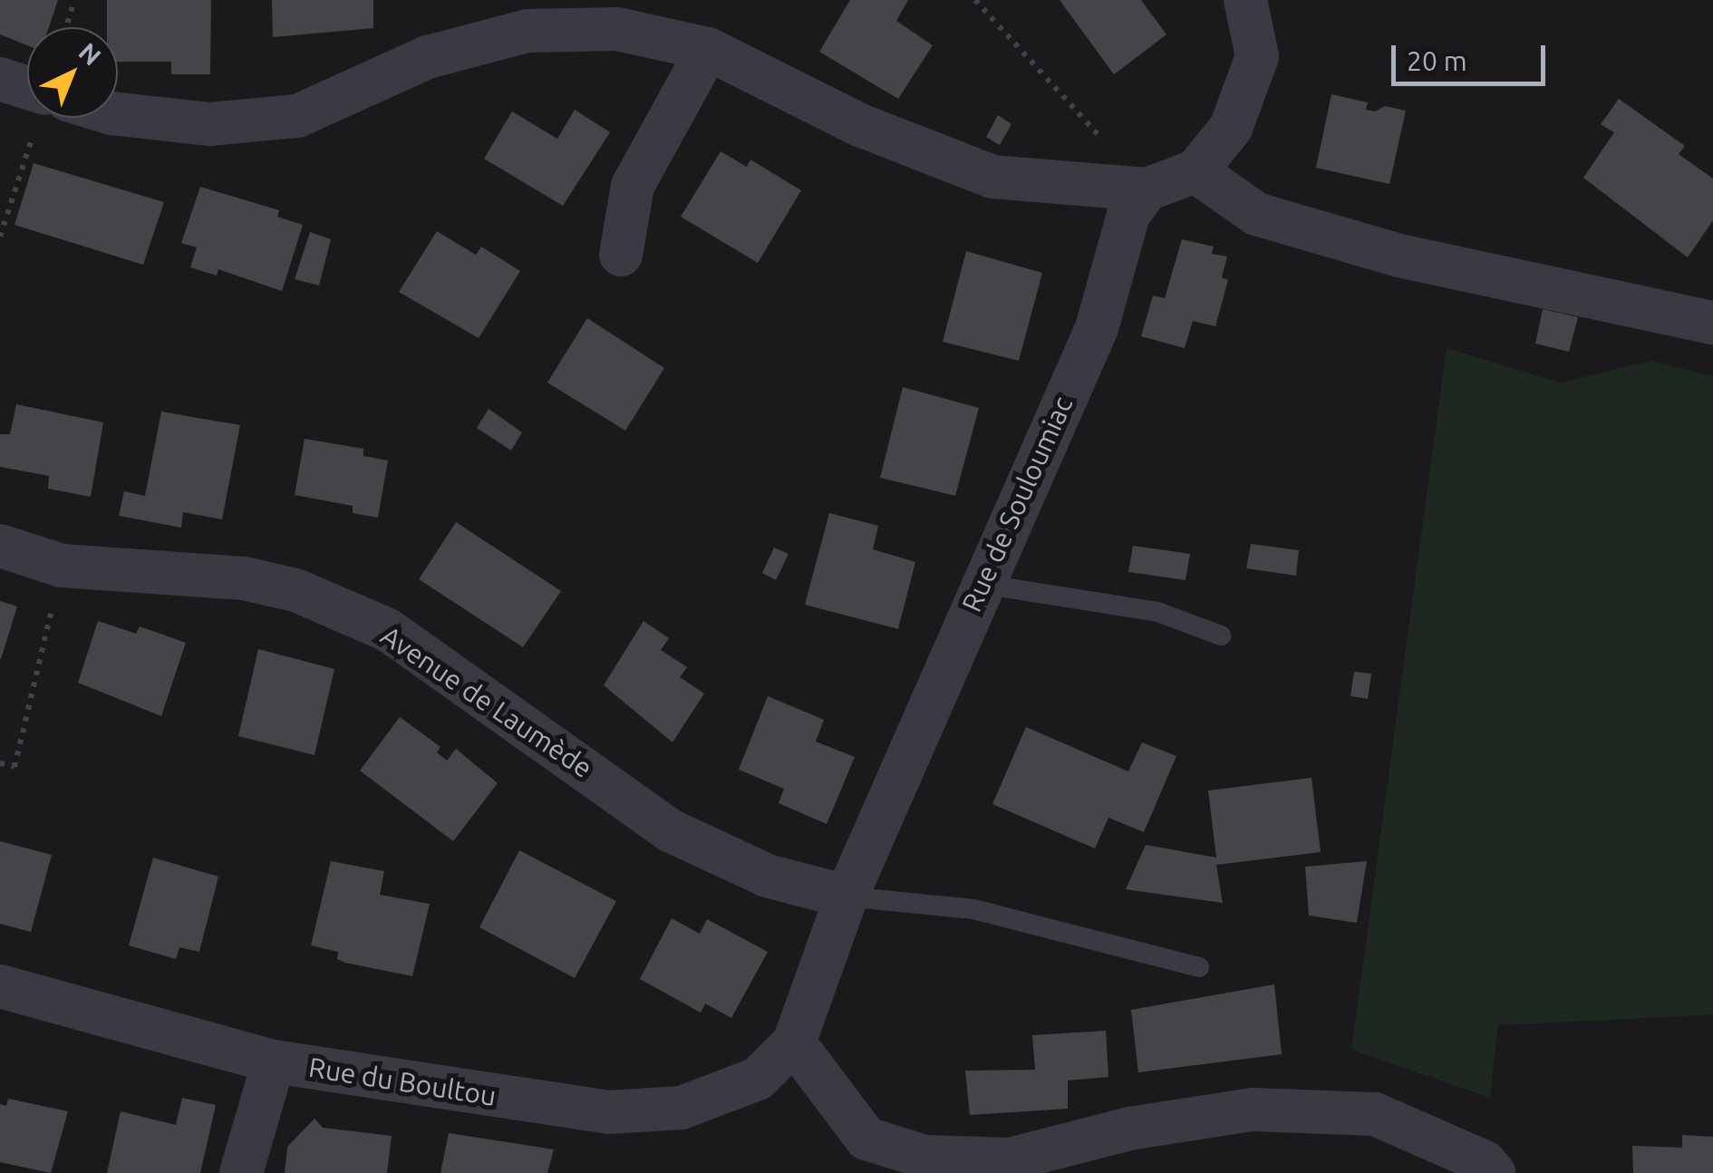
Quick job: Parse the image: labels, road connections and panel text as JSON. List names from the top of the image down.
{
  "streets": {
    "street": ["Rue de Souloumiac", "Avenue de Laumède", "Rue du Boultou"]
  },
  "crossings": [
    ["Rue de Souloumiac", "Avenue de Laumède"],
    ["Rue de Souloumiac", "Rue du Boultou"]
  ],
  "scale_bar": "20 m",
  "north": "top right"
}
